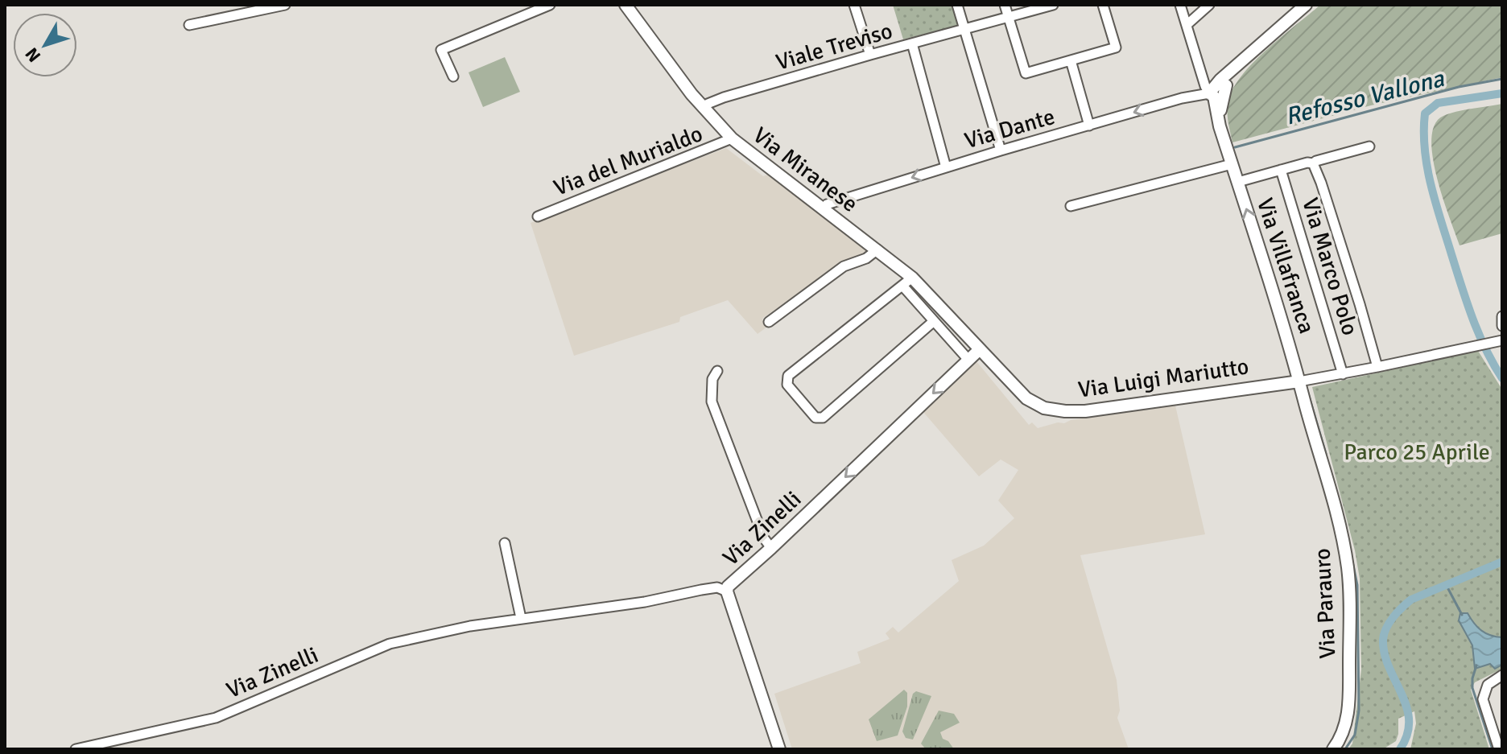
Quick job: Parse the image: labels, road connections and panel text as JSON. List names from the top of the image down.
{
  "streets": {
    "main road": [
      "Via Miranese",
      "Via Villafranca",
      "Via Luigi Mariutto",
      "Via Zinelli",
      "Via Parauro"
    ],
    "street": [
      "Viale Treviso",
      "Via Dante",
      "Via del Murialdo",
      "Via Marco Polo"
    ]
  },
  "crossings": [
    ["Viale Treviso", "Via Miranese"],
    ["Via Dante", "Via Miranese"],
    ["Via Dante", "Via Villafranca"],
    ["Via del Murialdo", "Via Miranese"],
    ["Via Miranese", "Via Luigi Mariutto"],
    ["Via Miranese", "Via Zinelli"],
    ["Via Villafranca", "Via Luigi Mariutto"],
    ["Via Villafranca", "Via Parauro"],
    ["Via Luigi Mariutto", "Via Zinelli"],
    ["Via Luigi Mariutto", "Via Parauro"]
  ],
  "water": ["Refosso Vallona"],
  "parks": ["Parco 25 Aprile"],
  "north": "bottom left"
}
